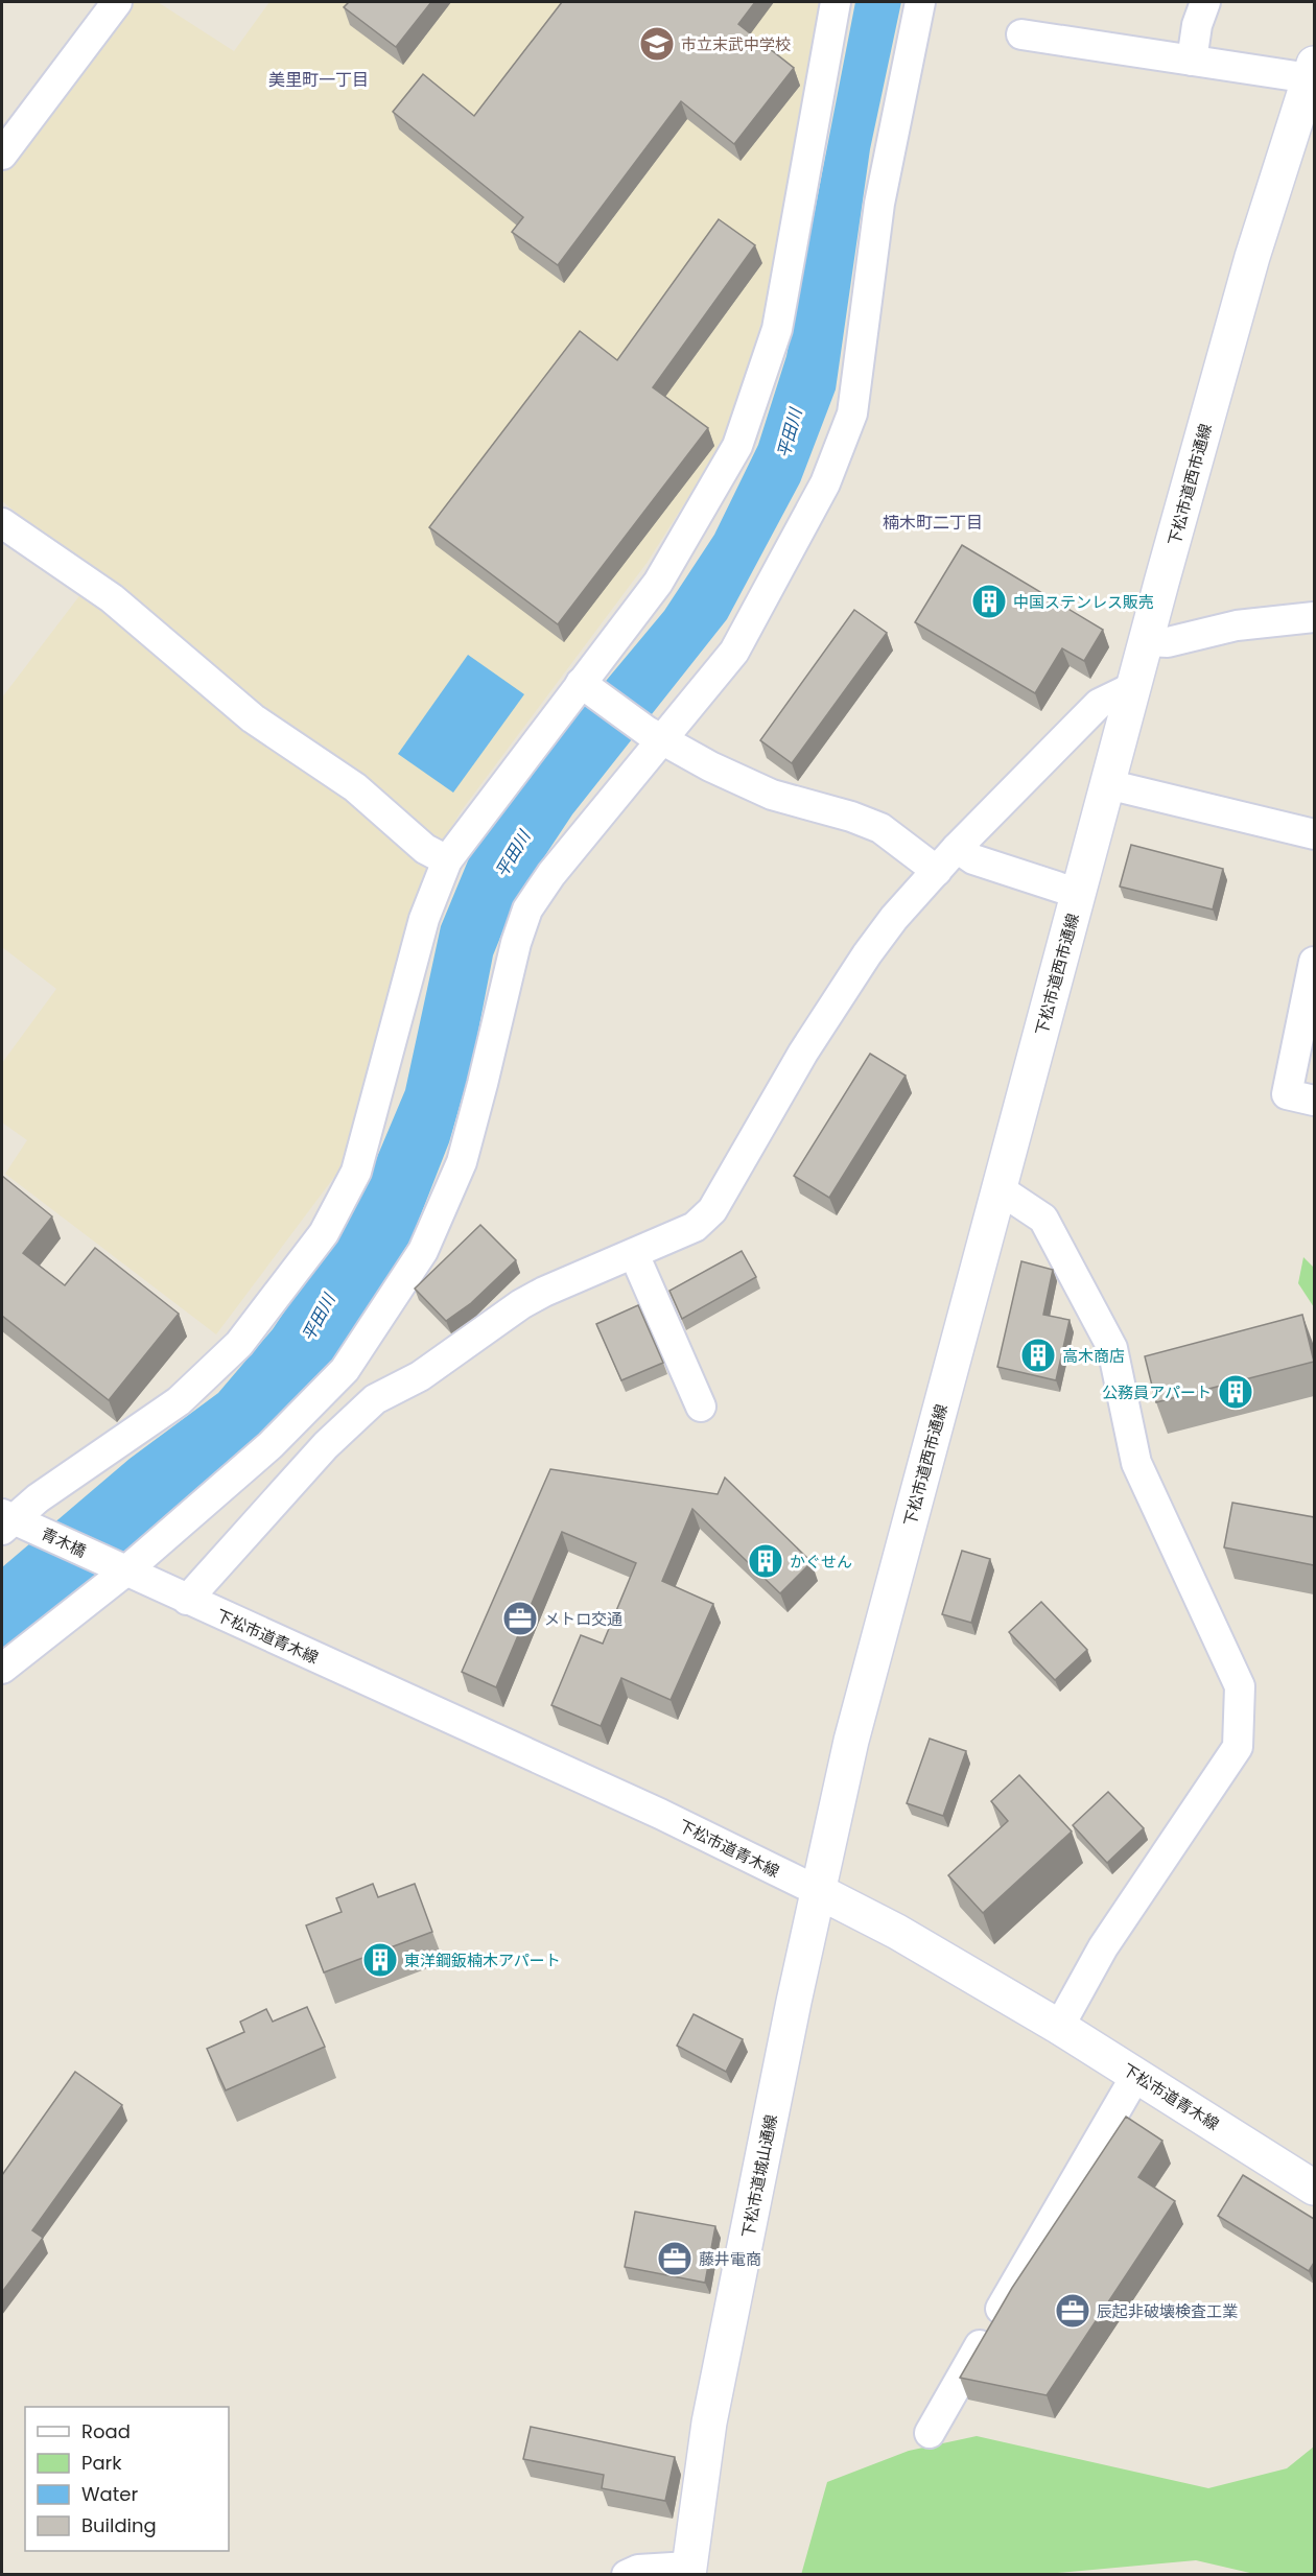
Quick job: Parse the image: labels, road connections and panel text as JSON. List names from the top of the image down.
{
  "streets": {
    "street": [
      "下松市道西市通線",
      "青木橋",
      "下松市道青木線",
      "下松市道城山通線"
    ]
  },
  "crossings": [
    ["下松市道西市通線", "下松市道青木線"],
    ["下松市道西市通線", "下松市道城山通線"],
    ["青木橋", "下松市道青木線"],
    ["下松市道青木線", "下松市道城山通線"]
  ],
  "districts": ["美里町一丁目", "楠木町二丁目"],
  "water": ["平田川"],
  "places": {
    "school or university": ["市立末武中学校"],
    "building": [
      "中国ステンレス販売",
      "高木商店",
      "公務員アパート",
      "かぐせん",
      "東洋鋼鈑楠木アパート"
    ],
    "office": ["メトロ交通", "藤井電商", "辰起非破壊検査工業"]
  },
  "legend": [
    "Road",
    "Park",
    "Water",
    "Building"
  ]
}
